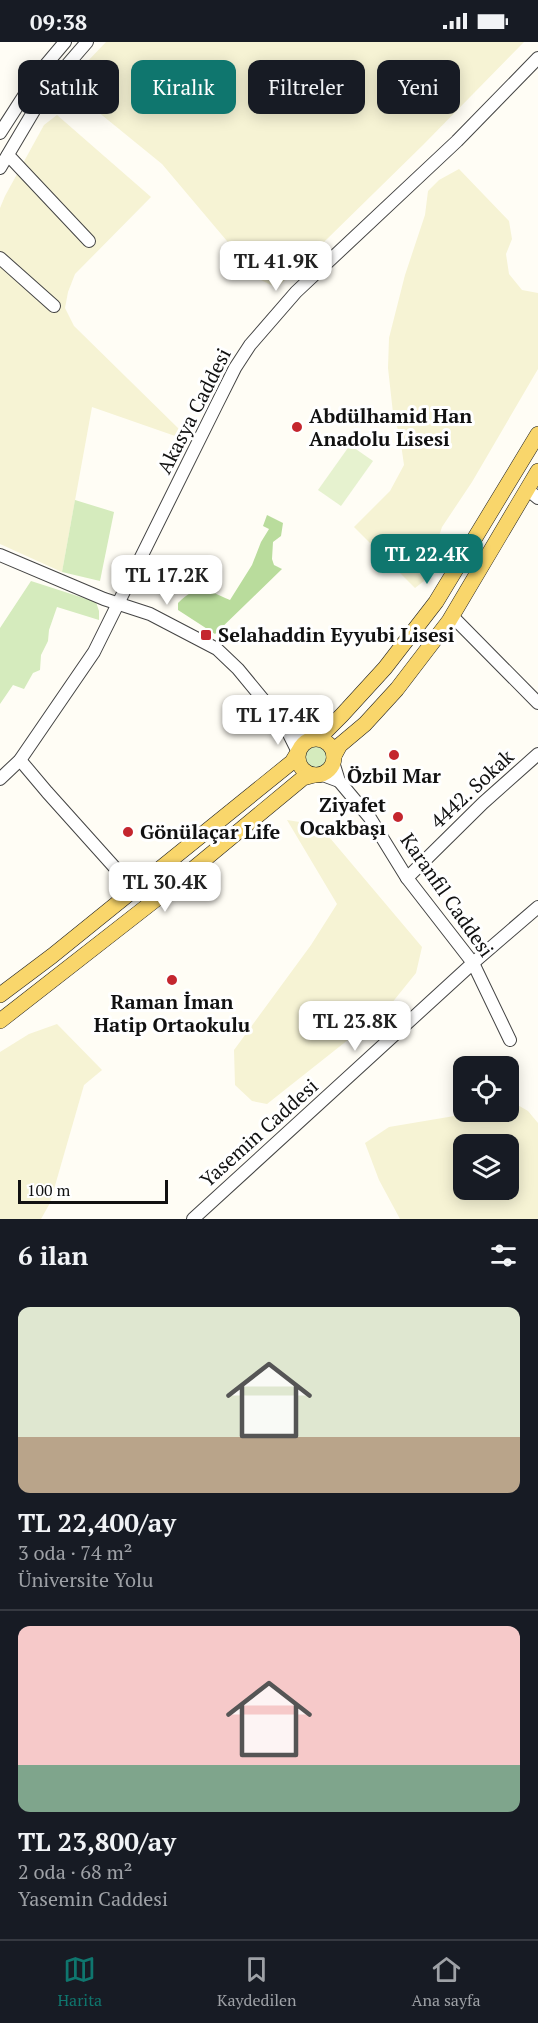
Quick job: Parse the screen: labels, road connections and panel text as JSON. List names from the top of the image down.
{
  "streets": {
    "street": [
      "Akasya Caddesi",
      "4442. Sokak",
      "Karanfil Caddesi",
      "Yasemin Caddesi"
    ]
  },
  "crossings": [
    ["4442. Sokak", "Karanfil Caddesi"],
    ["Karanfil Caddesi", "Yasemin Caddesi"]
  ],
  "places": {
    "other": [
      "Abdülhamid Han Anadolu Lisesi",
      "Özbil Mar",
      "Ziyafet Ocakbaşı",
      "Gönülaçar Life",
      "Raman İman Hatip Ortaokulu"
    ],
    "transit": ["Selahaddin Eyyubi Lisesi"]
  },
  "scale_bar": "100 m",
  "page": {
    "status": "09:38",
    "chip": [
      "Satılık",
      "Kiralık",
      "Filtreler",
      "Yeni"
    ],
    "price": [
      "TL 41.9K",
      "TL 22.4K",
      "TL 17.2K",
      "TL 17.4K",
      "TL 30.4K",
      "TL 23.8K"
    ],
    "scale": "100 m",
    "heading": "6 ilan",
    "list": [
      {
        "name": "TL 22,400/ay",
        "note": "3 oda · 74 m² · Üniversite Yolu"
      },
      {
        "name": "TL 23,800/ay",
        "note": "2 oda · 68 m² · Yasemin Caddesi"
      }
    ],
    "tabs": ["Harita", "Kaydedilen", "Ana sayfa"]
  }
}
